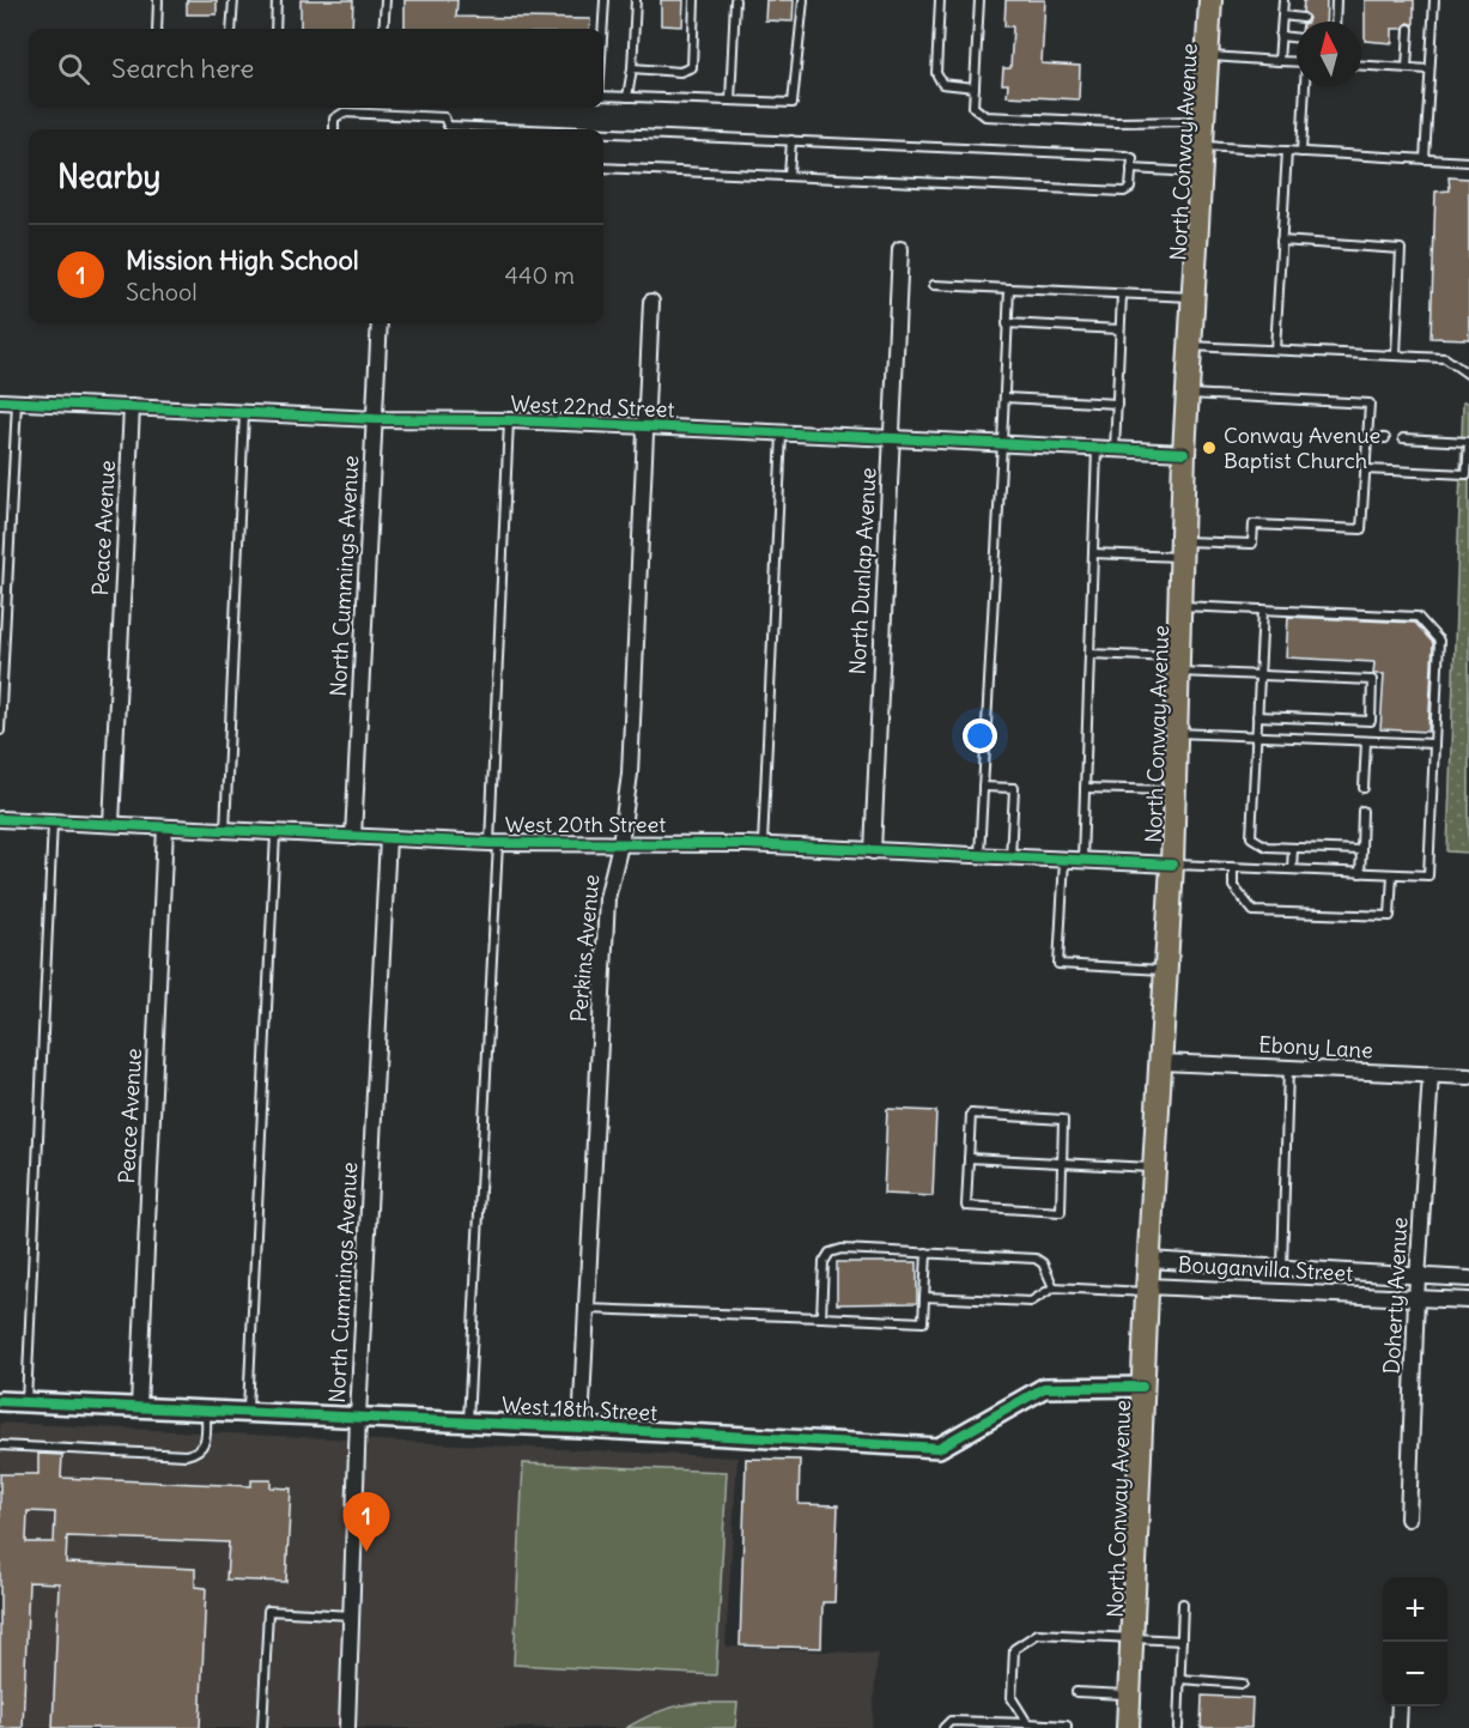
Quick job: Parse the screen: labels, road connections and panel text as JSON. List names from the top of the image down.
{
  "streets": {
    "main road": ["North Conway Avenue"],
    "street": [
      "West 22nd Street",
      "Peace Avenue",
      "North Dunlap Avenue",
      "North Cummings Avenue",
      "West 20th Street",
      "Perkins Avenue",
      "Ebony Lane",
      "Bouganvilla Street",
      "Doherty Avenue",
      "West 18th Street"
    ]
  },
  "crossings": [
    ["North Conway Avenue", "West 22nd Street"],
    ["North Conway Avenue", "West 20th Street"],
    ["North Conway Avenue", "Ebony Lane"],
    ["North Conway Avenue", "Bouganvilla Street"],
    ["North Conway Avenue", "West 18th Street"],
    ["West 22nd Street", "Peace Avenue"],
    ["West 22nd Street", "North Dunlap Avenue"],
    ["West 22nd Street", "North Cummings Avenue"],
    ["West 22nd Street", "Perkins Avenue"],
    ["Peace Avenue", "West 20th Street"],
    ["Peace Avenue", "West 18th Street"],
    ["North Dunlap Avenue", "West 20th Street"],
    ["North Cummings Avenue", "West 20th Street"],
    ["North Cummings Avenue", "West 18th Street"],
    ["West 20th Street", "Perkins Avenue"],
    ["Perkins Avenue", "West 18th Street"],
    ["Ebony Lane", "Doherty Avenue"],
    ["Bouganvilla Street", "Doherty Avenue"]
  ],
  "places": ["Conway Avenue Baptist Church"],
  "north": "top",
  "page": {
    "search": "Search here",
    "heading": "Nearby",
    "list": [
      {
        "mark": "1",
        "name": "Mission High School",
        "note": "School",
        "value": "440 m"
      }
    ],
    "pins": "1",
    "map_buttons": ["+", "−"]
  }
}
